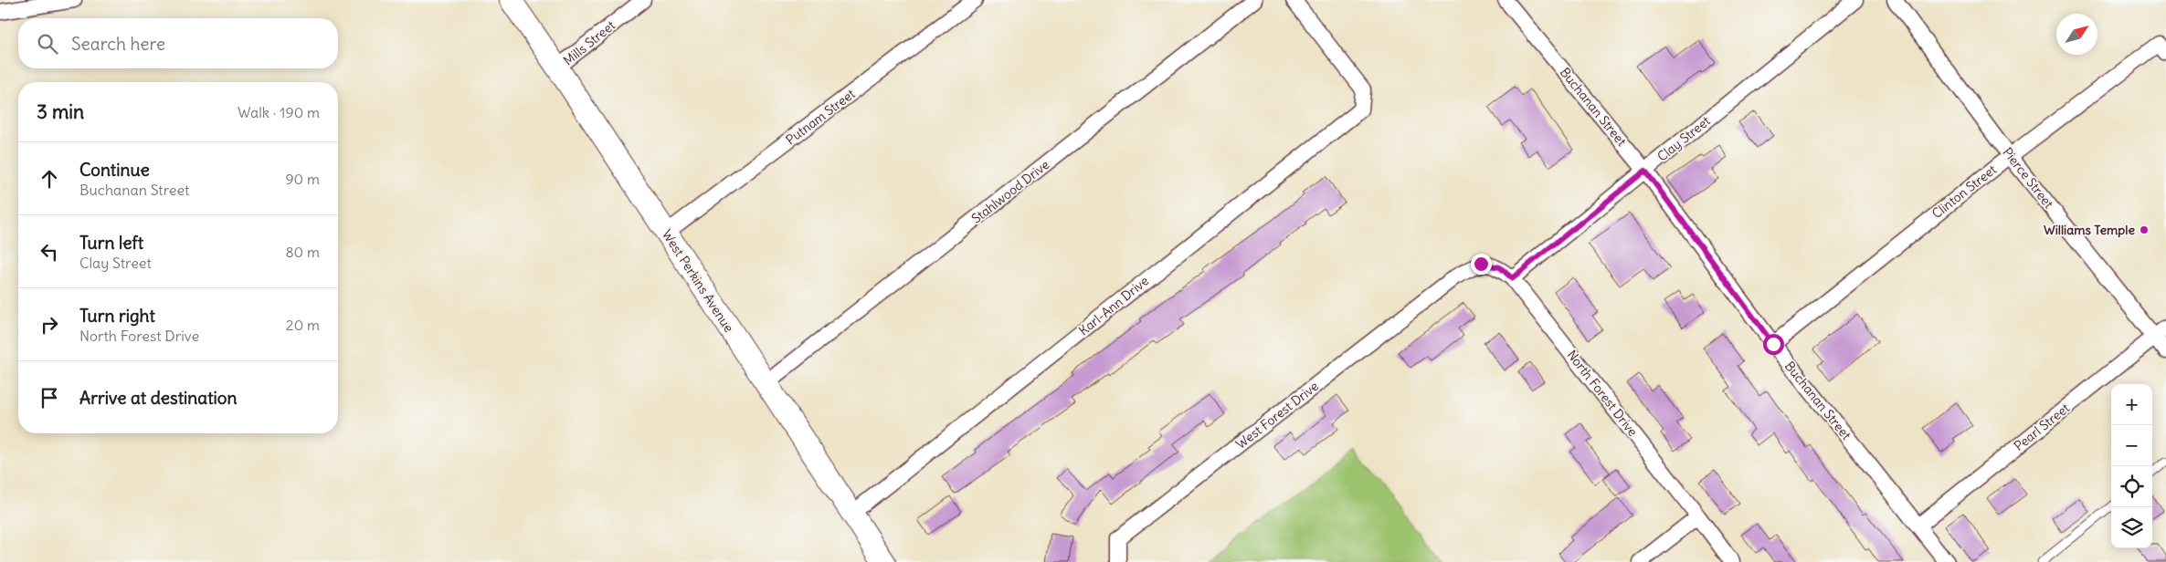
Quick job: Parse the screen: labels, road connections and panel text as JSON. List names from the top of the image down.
{
  "streets": {
    "main road": ["West Perkins Avenue"],
    "street": [
      "Mills Street",
      "Buchanan Street",
      "Putnam Street",
      "Clay Street",
      "Pierce Street",
      "Stahlwood Drive",
      "Clinton Street",
      "Karl-Ann Drive",
      "North Forest Drive",
      "West Forest Drive",
      "Pearl Street"
    ]
  },
  "crossings": [
    ["Mills Street", "West Perkins Avenue"],
    ["Buchanan Street", "Clay Street"],
    ["Buchanan Street", "Clinton Street"],
    ["Buchanan Street", "Pearl Street"],
    ["Putnam Street", "West Perkins Avenue"],
    ["Clay Street", "North Forest Drive"],
    ["Pierce Street", "Clinton Street"],
    ["Pierce Street", "Pearl Street"],
    ["Stahlwood Drive", "West Perkins Avenue"],
    ["West Perkins Avenue", "Karl-Ann Drive"],
    ["North Forest Drive", "West Forest Drive"]
  ],
  "places": ["Williams Temple"],
  "north": "top right",
  "page": {
    "search": "Search here",
    "heading": ["3 min", "Walk · 190 m"],
    "list": [
      ["Continue", "Buchanan Street", "90 m"],
      ["Turn left", "Clay Street", "80 m"],
      ["Turn right", "North Forest Drive", "20 m"],
      "Arrive at destination"
    ],
    "map_buttons": ["+", "−"]
  }
}
